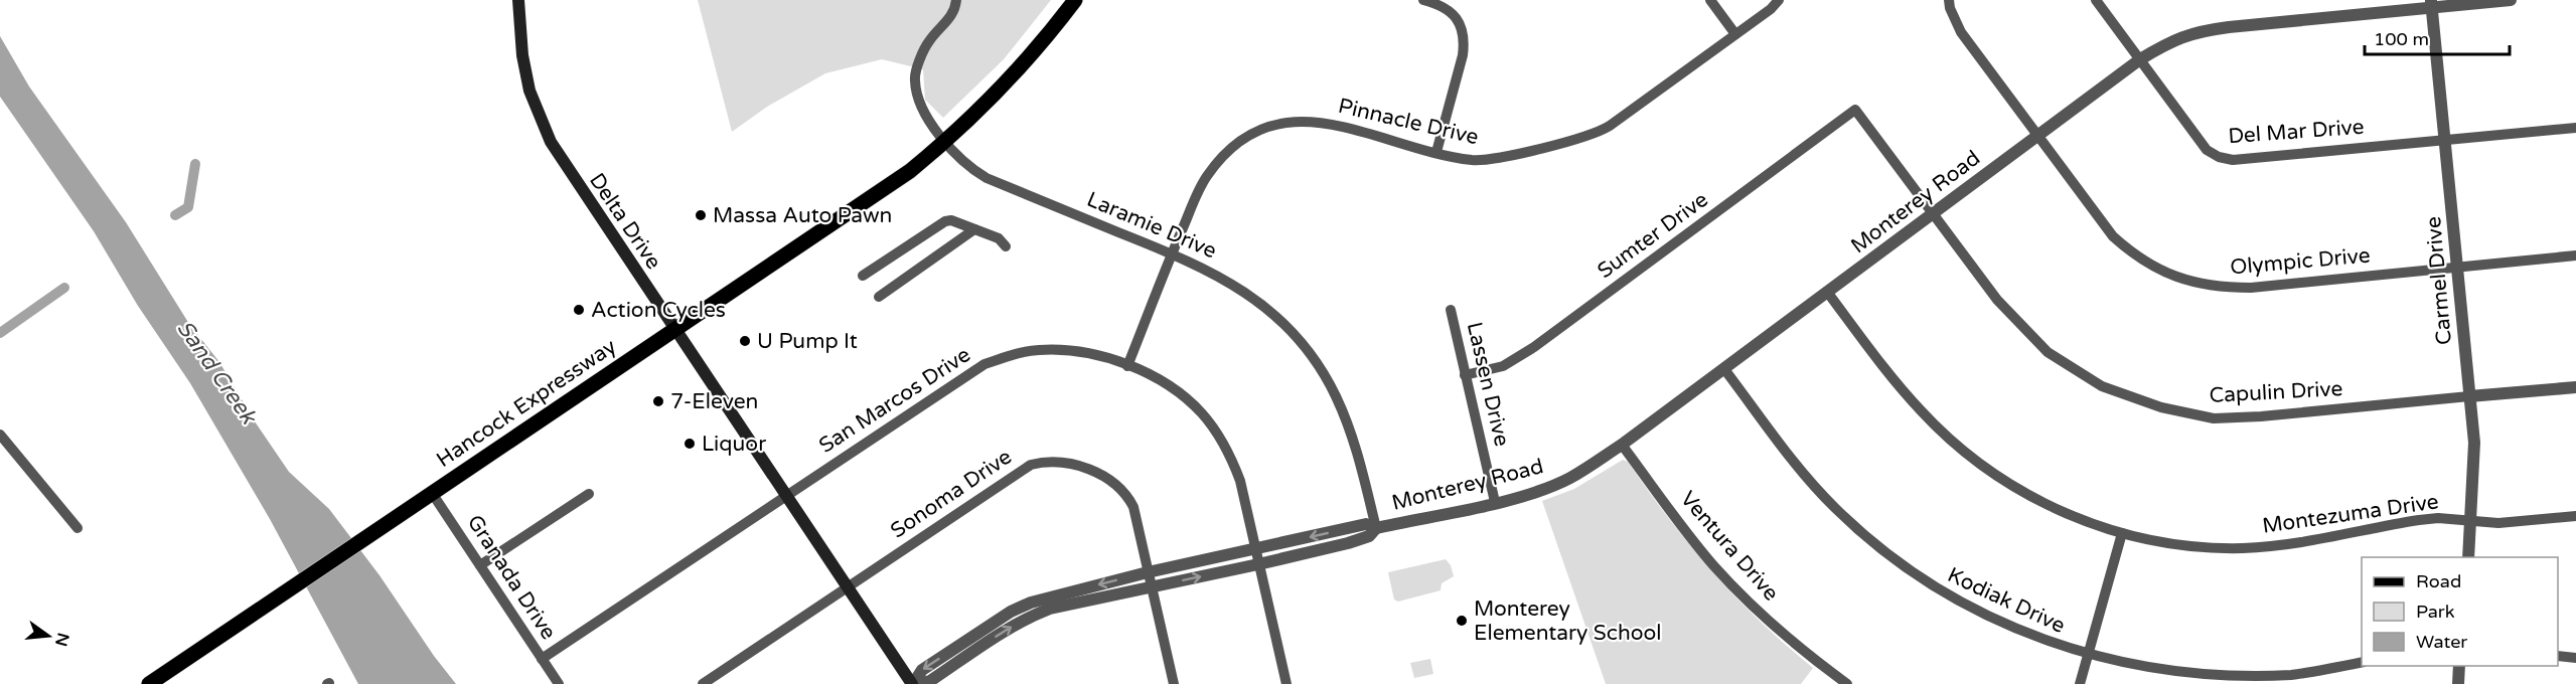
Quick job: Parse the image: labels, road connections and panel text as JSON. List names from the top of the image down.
{
  "streets": {
    "main road": ["Delta Drive", "Hancock Expressway"],
    "street": [
      "Pinnacle Drive",
      "Del Mar Drive",
      "Monterey Road",
      "Laramie Drive",
      "Sumter Drive",
      "Olympic Drive",
      "Carmel Drive",
      "Lassen Drive",
      "Capulin Drive",
      "San Marcos Drive",
      "Sonoma Drive",
      "Montezuma Drive",
      "Ventura Drive",
      "Granada Drive",
      "Kodiak Drive"
    ]
  },
  "crossings": [
    ["Pinnacle Drive", "Laramie Drive"],
    ["Pinnacle Drive", "San Marcos Drive"],
    ["Del Mar Drive", "Monterey Road"],
    ["Del Mar Drive", "Carmel Drive"],
    ["Monterey Road", "Delta Drive"],
    ["Monterey Road", "Laramie Drive"],
    ["Monterey Road", "Olympic Drive"],
    ["Monterey Road", "Carmel Drive"],
    ["Monterey Road", "Lassen Drive"],
    ["Monterey Road", "Capulin Drive"],
    ["Monterey Road", "San Marcos Drive"],
    ["Monterey Road", "Sonoma Drive"],
    ["Monterey Road", "Montezuma Drive"],
    ["Monterey Road", "Ventura Drive"],
    ["Monterey Road", "Kodiak Drive"],
    ["Delta Drive", "San Marcos Drive"],
    ["Delta Drive", "Hancock Expressway"],
    ["Delta Drive", "Sonoma Drive"],
    ["Laramie Drive", "Hancock Expressway"],
    ["Sumter Drive", "Lassen Drive"],
    ["Sumter Drive", "Capulin Drive"],
    ["Olympic Drive", "Carmel Drive"],
    ["Carmel Drive", "Capulin Drive"],
    ["Carmel Drive", "Montezuma Drive"],
    ["San Marcos Drive", "Granada Drive"],
    ["Hancock Expressway", "Granada Drive"]
  ],
  "water": ["Sand Creek"],
  "places": [
    "Massa Auto Pawn",
    "Action Cycles",
    "U Pump It",
    "7-Eleven",
    "Liquor",
    "Monterey Elementary School"
  ],
  "legend": ["Road", "Park", "Water"],
  "scale_bar": "100 m",
  "north": "right"
}
